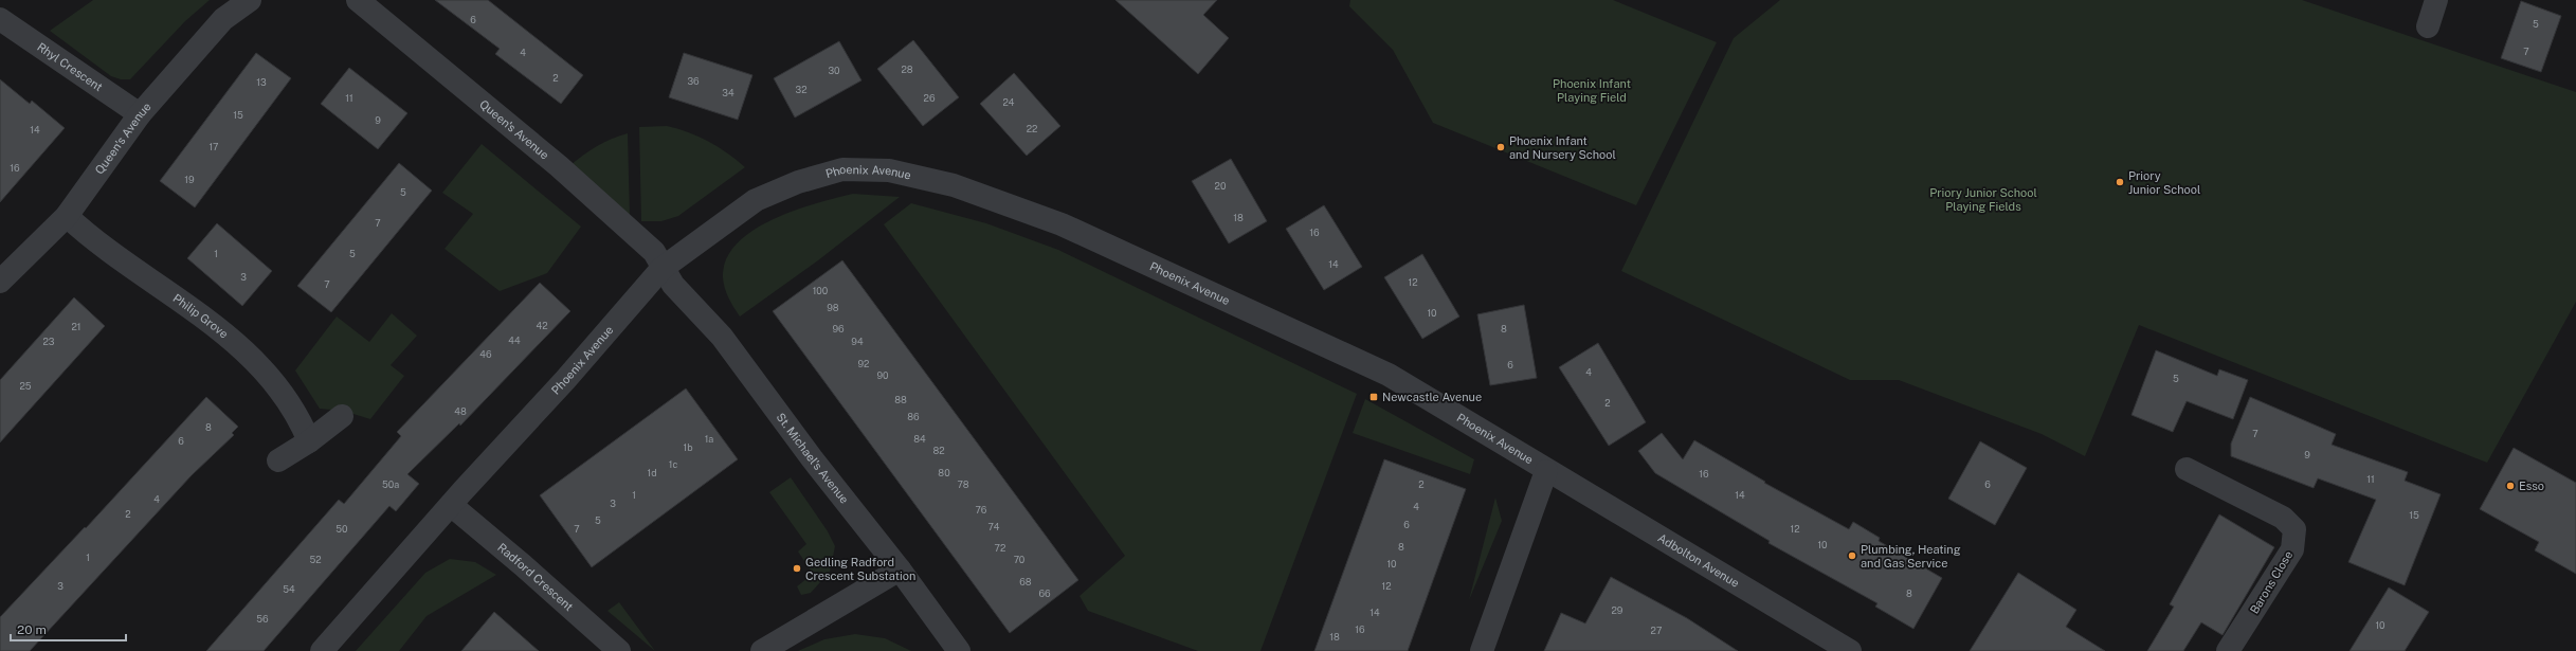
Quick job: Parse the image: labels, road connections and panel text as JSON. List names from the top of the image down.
{
  "streets": {
    "street": [
      "Rhyl Crescent",
      "Queen's Avenue",
      "Phoenix Avenue",
      "Philip Grove",
      "St. Michael's Avenue",
      "Adbolton Avenue",
      "Radford Crescent",
      "Barons Close"
    ]
  },
  "crossings": [
    ["Rhyl Crescent", "Queen's Avenue"],
    ["Queen's Avenue", "Phoenix Avenue"],
    ["Queen's Avenue", "Philip Grove"],
    ["Queen's Avenue", "St. Michael's Avenue"],
    ["Phoenix Avenue", "St. Michael's Avenue"],
    ["Phoenix Avenue", "Adbolton Avenue"],
    ["Phoenix Avenue", "Radford Crescent"]
  ],
  "parks": ["Phoenix Infant Playing Field", "Priory Junior School Playing Fields"],
  "places": {
    "other": [
      "Phoenix Infant and Nursery School",
      "Priory Junior School",
      "Esso",
      "Plumbing, Heating and Gas Service",
      "Gedling Radford Crescent Substation"
    ],
    "transit": ["Newcastle Avenue"]
  },
  "house_numbers": [
    "6",
    "5",
    "7",
    "4",
    "28",
    "30",
    "2",
    "36",
    "13",
    "32",
    "34",
    "11",
    "26",
    "24",
    "15",
    "9",
    "22",
    "14",
    "17",
    "16",
    "19",
    "20",
    "5",
    "18",
    "7",
    "16",
    "1",
    "5",
    "14",
    "3",
    "12",
    "7",
    "100",
    "98",
    "10",
    "42",
    "21",
    "96",
    "8",
    "44",
    "23",
    "94",
    "46",
    "92",
    "6",
    "4",
    "90",
    "5",
    "25",
    "88",
    "2",
    "48",
    "86",
    "8",
    "7",
    "1a",
    "84",
    "6",
    "1b",
    "82",
    "9",
    "1c",
    "1d",
    "80",
    "16",
    "11",
    "50a",
    "78",
    "2",
    "6",
    "1",
    "14",
    "4",
    "3",
    "4",
    "76",
    "2",
    "15",
    "5",
    "6",
    "74",
    "50",
    "7",
    "12",
    "10",
    "8",
    "72",
    "1",
    "52",
    "70",
    "10",
    "68",
    "3",
    "12",
    "54",
    "66",
    "8",
    "29",
    "14",
    "56",
    "10",
    "16",
    "27",
    "18"
  ],
  "scale_bar": "20 m"
}
